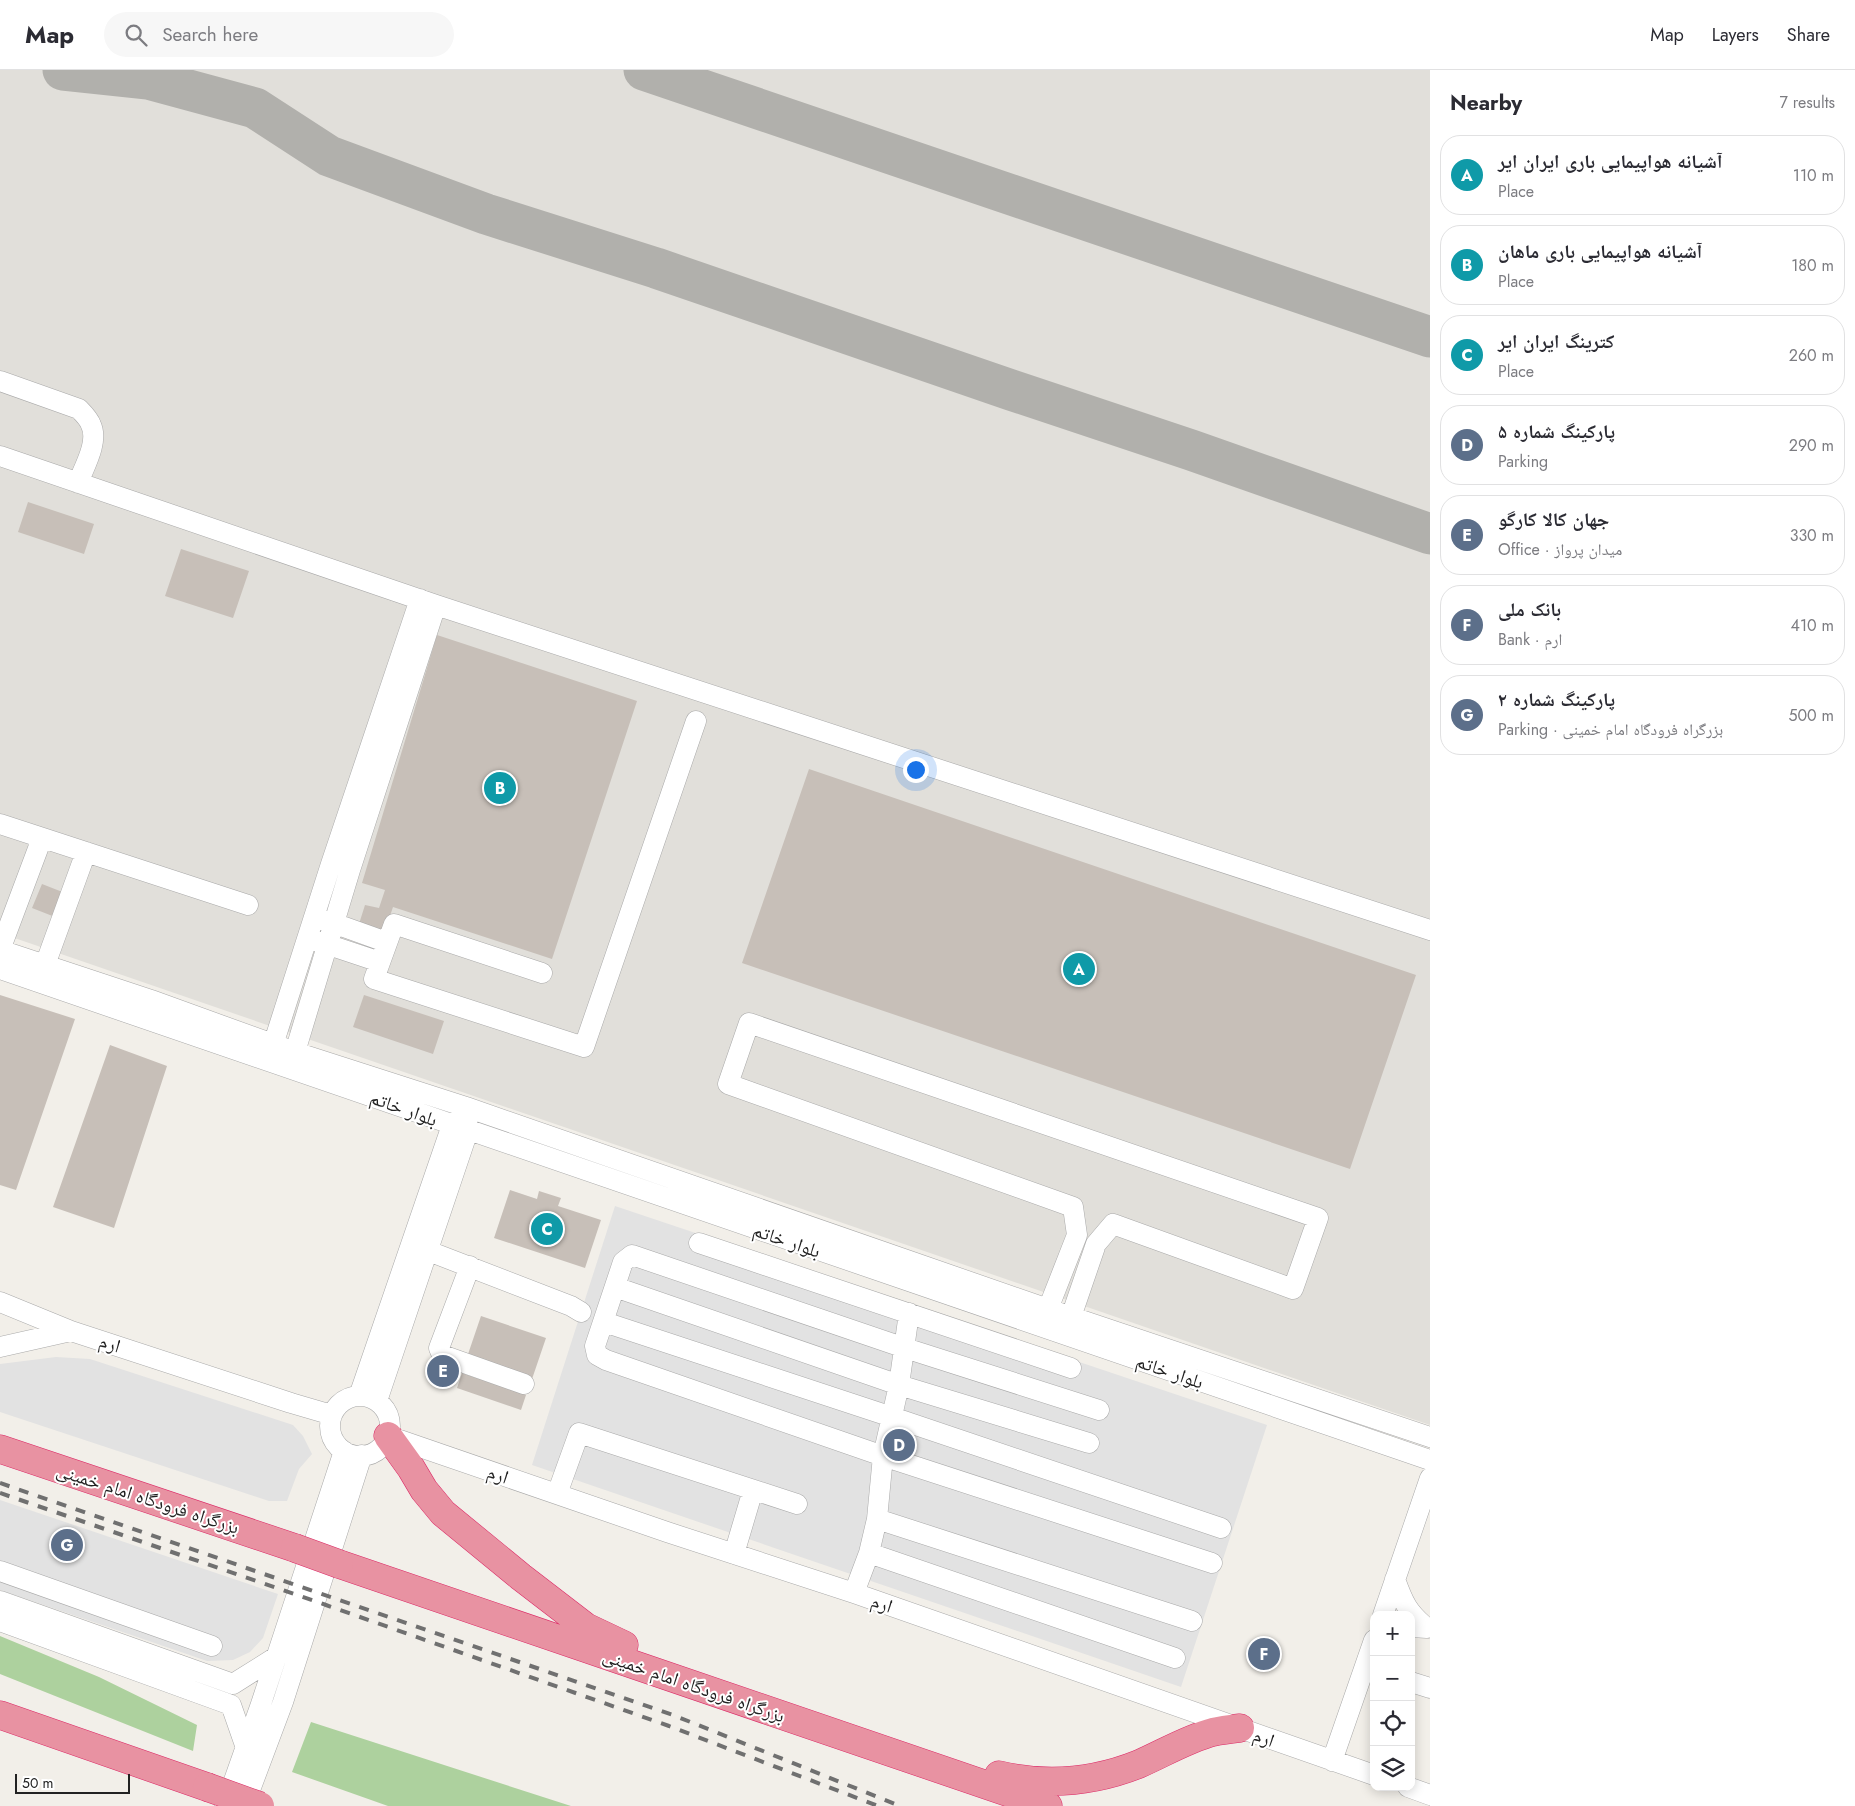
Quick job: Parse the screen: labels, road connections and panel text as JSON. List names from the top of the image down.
{
  "streets": {
    "highway": ["بزرگراه فرودگاه امام خمینی"],
    "street": ["بلوار خاتم", "ارم"]
  },
  "scale_bar": "50 m",
  "page": {
    "header": "Map",
    "search": "Search here",
    "nav": ["Map", "Layers", "Share"],
    "heading": ["Nearby", "7 results"],
    "list": [
      {
        "mark": "A",
        "name": "آشیانه هواپیمایی باری ایران ایر",
        "note": "Place",
        "value": "110 m"
      },
      {
        "mark": "B",
        "name": "آشیانه هواپیمایی باری ماهان",
        "note": "Place",
        "value": "180 m"
      },
      {
        "mark": "C",
        "name": "کترینگ ایران ایر",
        "note": "Place",
        "value": "260 m"
      },
      {
        "mark": "D",
        "name": "پارکینگ شماره ۵",
        "note": "Parking",
        "value": "290 m"
      },
      {
        "mark": "E",
        "name": "جهان کالا کارگو",
        "note": "Office · میدان پرواز",
        "value": "330 m"
      },
      {
        "mark": "F",
        "name": "بانک ملی",
        "note": "Bank · ارم",
        "value": "410 m"
      },
      {
        "mark": "G",
        "name": "پارکینگ شماره ۲",
        "note": "Parking · بزرگراه فرودگاه امام خمینی",
        "value": "500 m"
      }
    ],
    "pins": [
      "B",
      "A",
      "C",
      "E",
      "D",
      "G",
      "F"
    ],
    "map_buttons": ["+", "−"],
    "scale": "50 m"
  }
}
